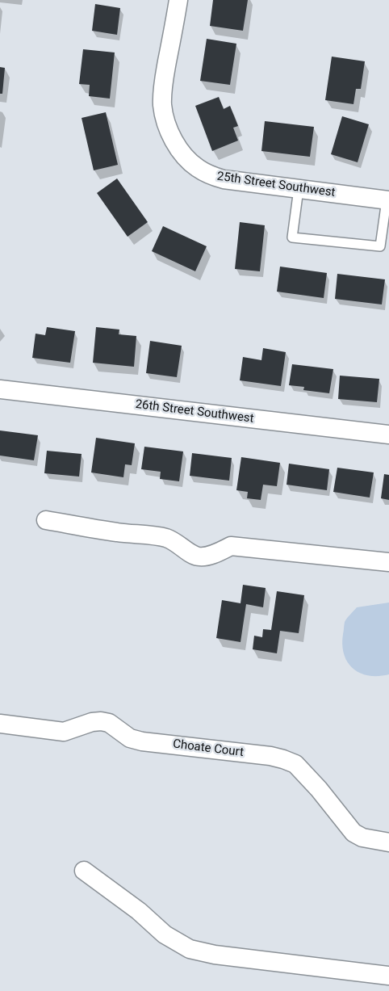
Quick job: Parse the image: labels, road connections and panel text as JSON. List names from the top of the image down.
{
  "streets": {
    "street": ["25th Street Southwest", "26th Street Southwest", "Choate Court"]
  }
}
